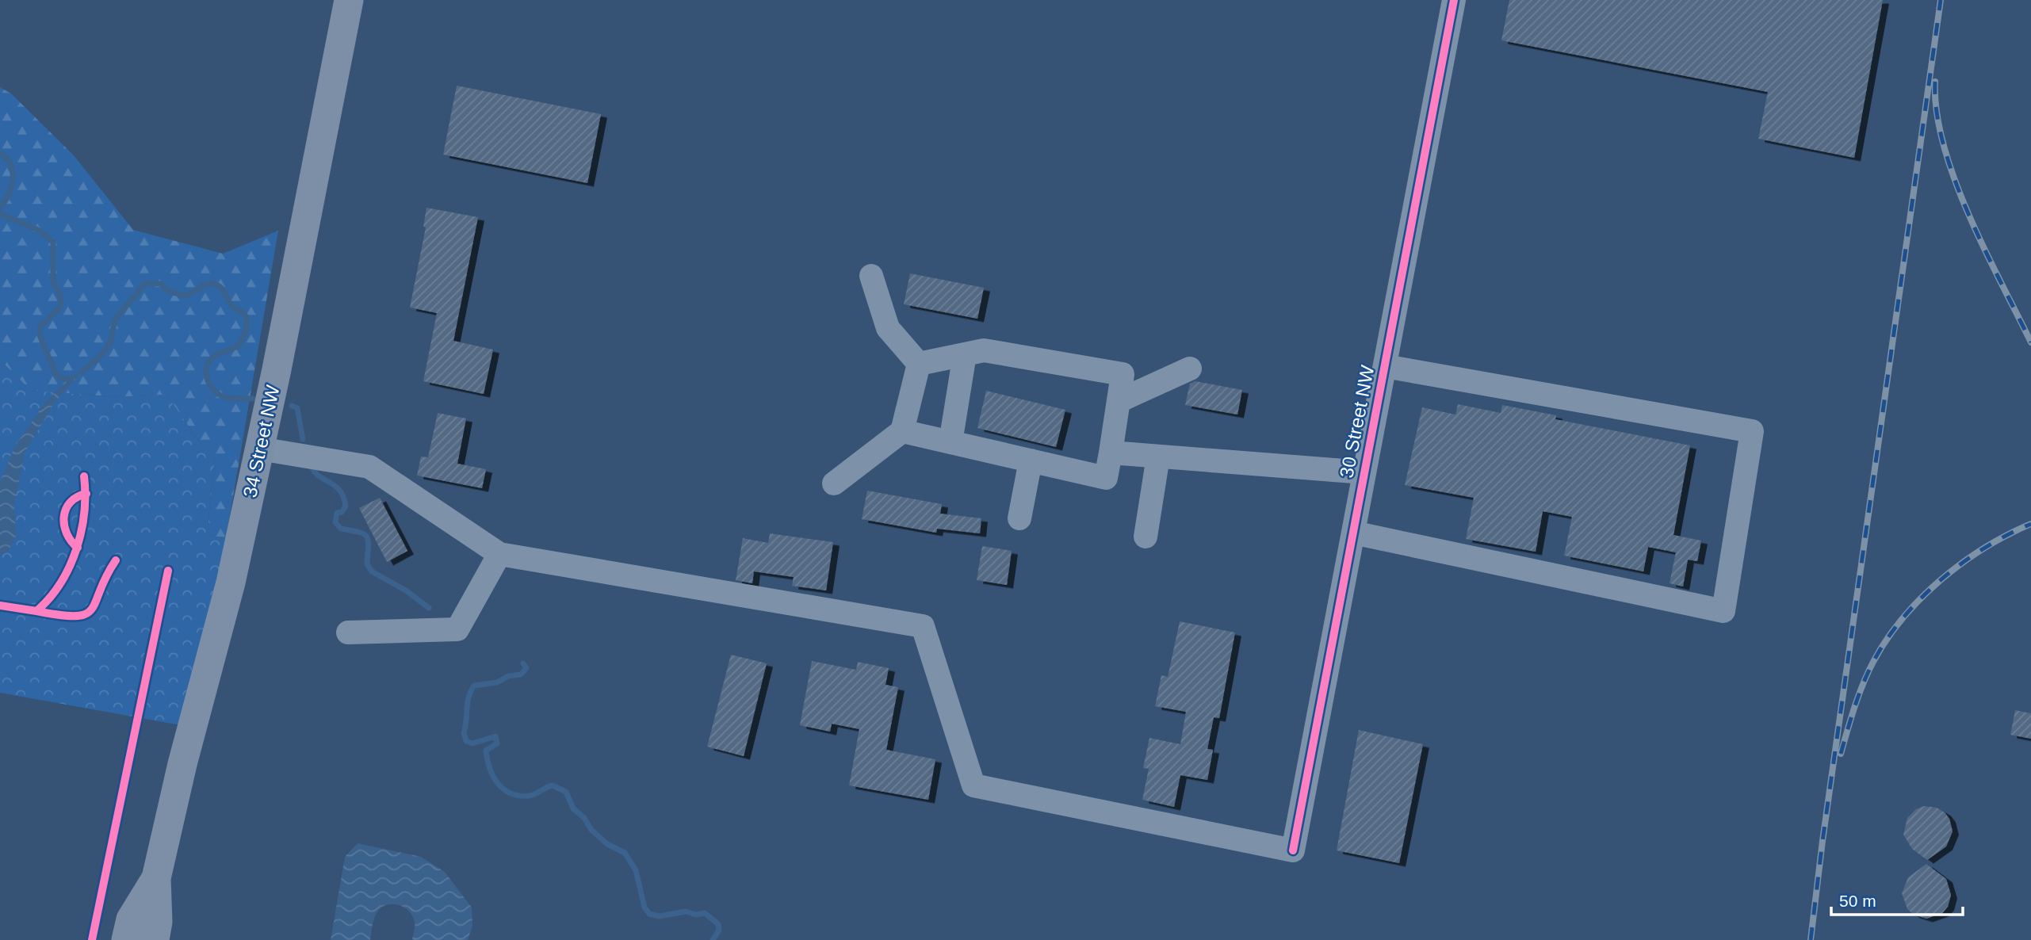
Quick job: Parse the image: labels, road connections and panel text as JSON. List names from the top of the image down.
{
  "streets": {
    "main road": ["34 Street NW"],
    "street": ["30 Street NW"]
  },
  "scale_bar": "50 m"
}
